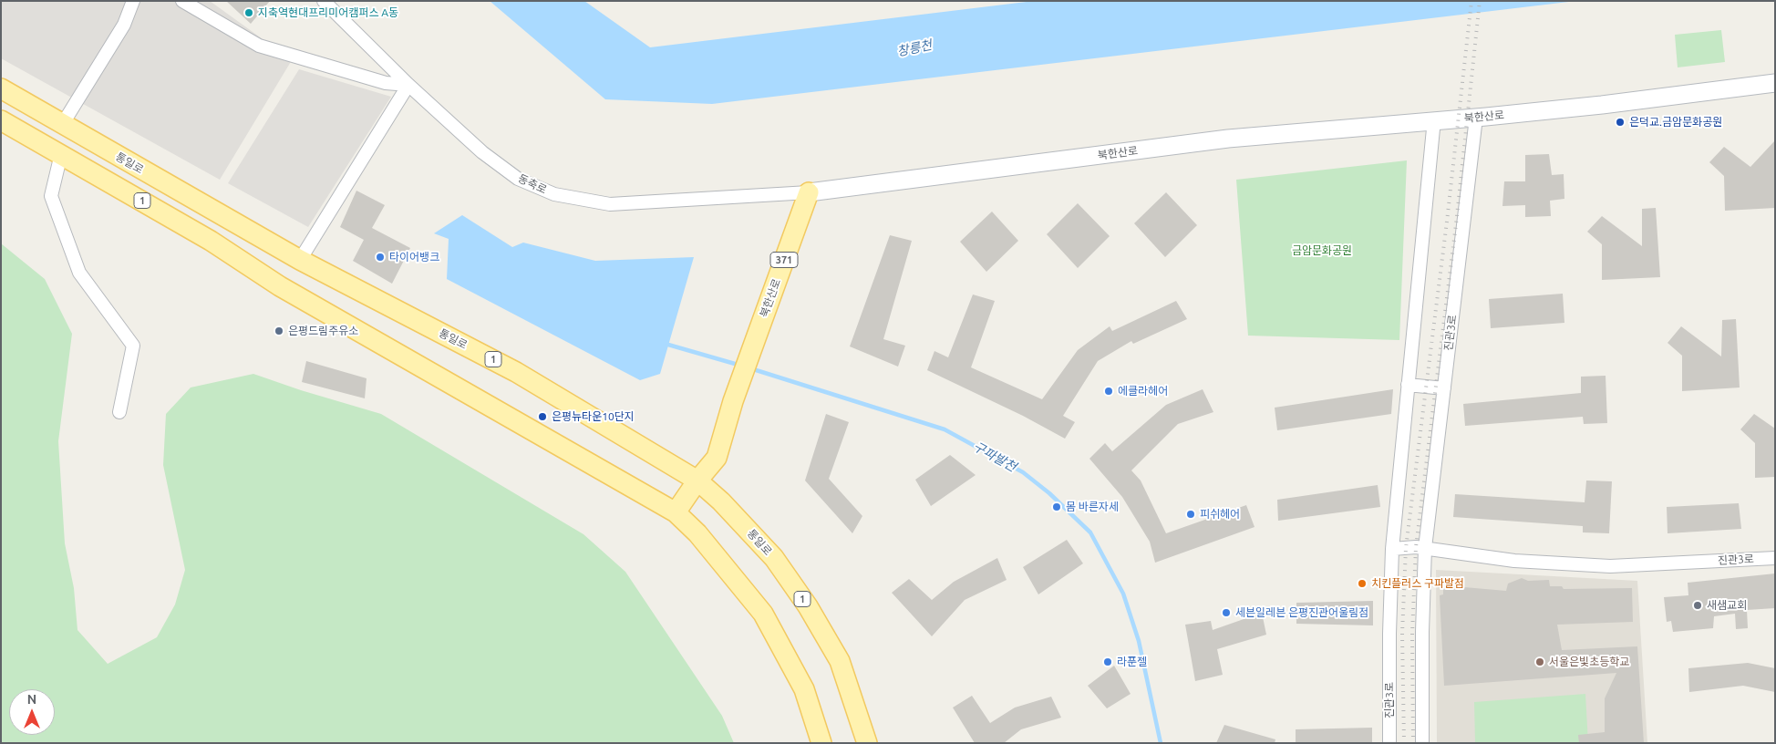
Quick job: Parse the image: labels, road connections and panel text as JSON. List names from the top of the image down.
{
  "streets": {
    "main road": [
      "북한산로",
      "통일로",
      "1",
      "371"
    ],
    "street": ["동축로", "진관3로"]
  },
  "crossings": [
    ["북한산로", "통일로"],
    ["북한산로", "동축로"],
    ["북한산로", "1"],
    ["북한산로", "진관3로"]
  ],
  "water": ["창릉천", "구파발천"],
  "parks": ["금암문화공원"],
  "places": [
    "지축역현대프리미어캠퍼스 A동",
    "은덕교.금암문화공원",
    "타이어뱅크",
    "은평드림주유소",
    "에클라헤어",
    "은평뉴타운10단지",
    "몸 바른자세",
    "피쉬헤어",
    "치킨플러스 구파발점",
    "새샘교회",
    "세븐일레븐 은평진관어울림점",
    "라푼젤",
    "서울은빛초등학교"
  ],
  "north": "top"
}
